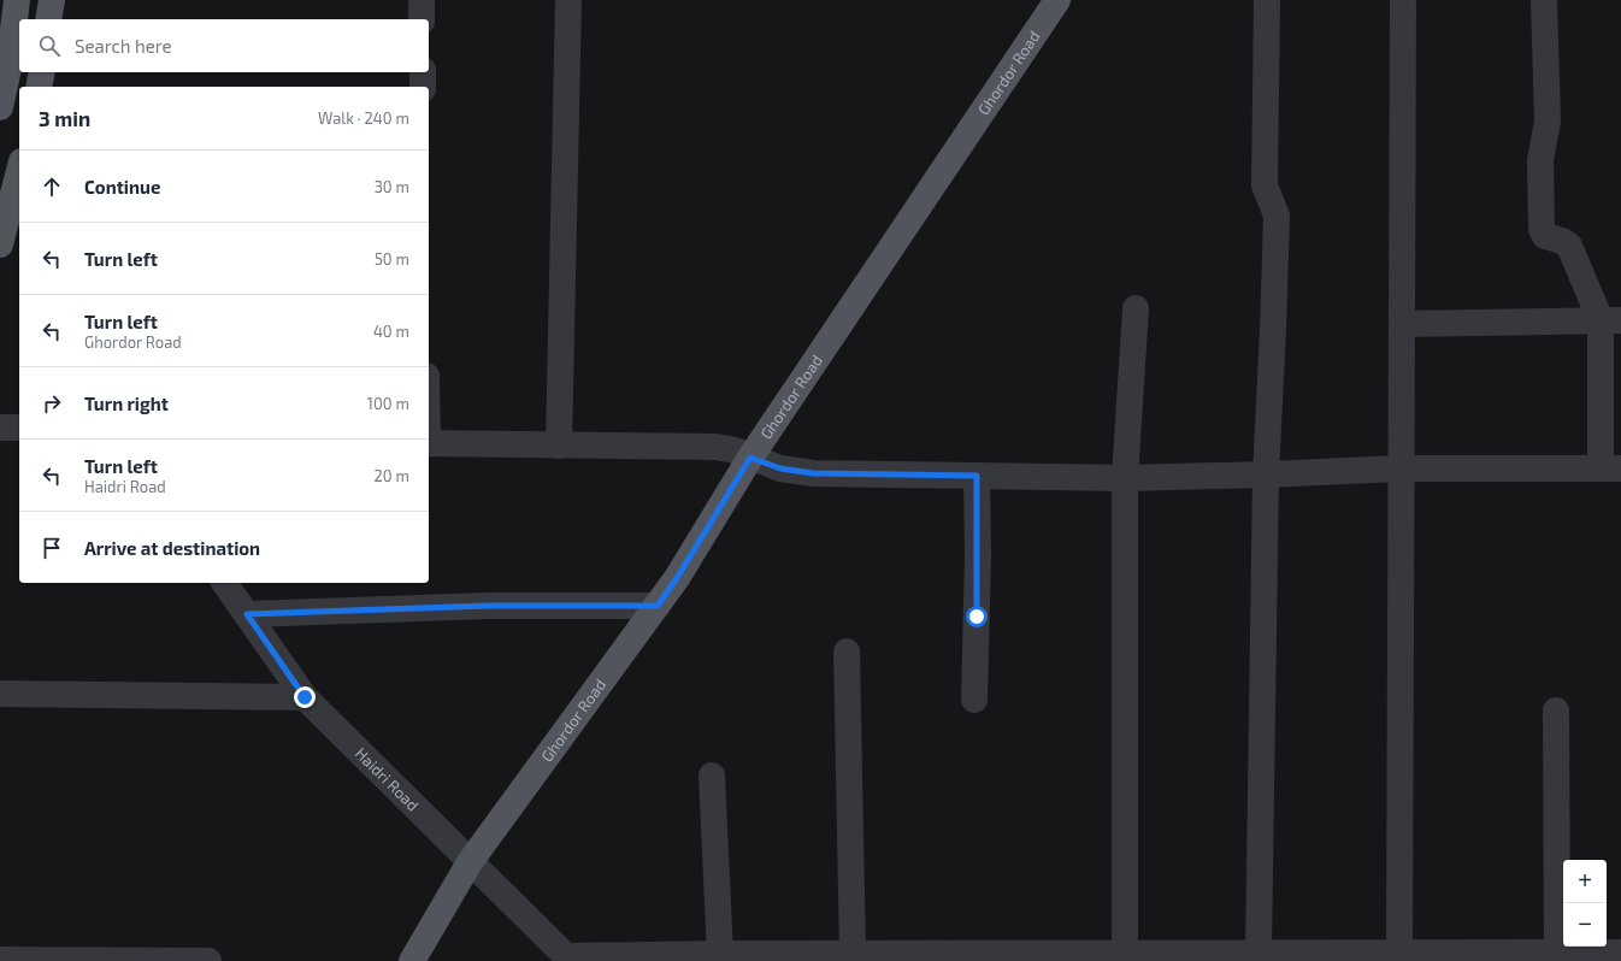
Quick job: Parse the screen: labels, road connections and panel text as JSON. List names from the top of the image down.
{
  "streets": {
    "main road": ["Ghordor Road"],
    "street": ["Haidri Road"]
  },
  "crossings": [
    ["Ghordor Road", "Haidri Road"]
  ],
  "page": {
    "search": "Search here",
    "heading": ["3 min", "Walk · 240 m"],
    "list": [
      ["Continue", "30 m"],
      ["Turn left", "50 m"],
      ["Turn left", "Ghordor Road", "40 m"],
      ["Turn right", "100 m"],
      ["Turn left", "Haidri Road", "20 m"],
      "Arrive at destination"
    ],
    "map_buttons": ["+", "−"]
  }
}
